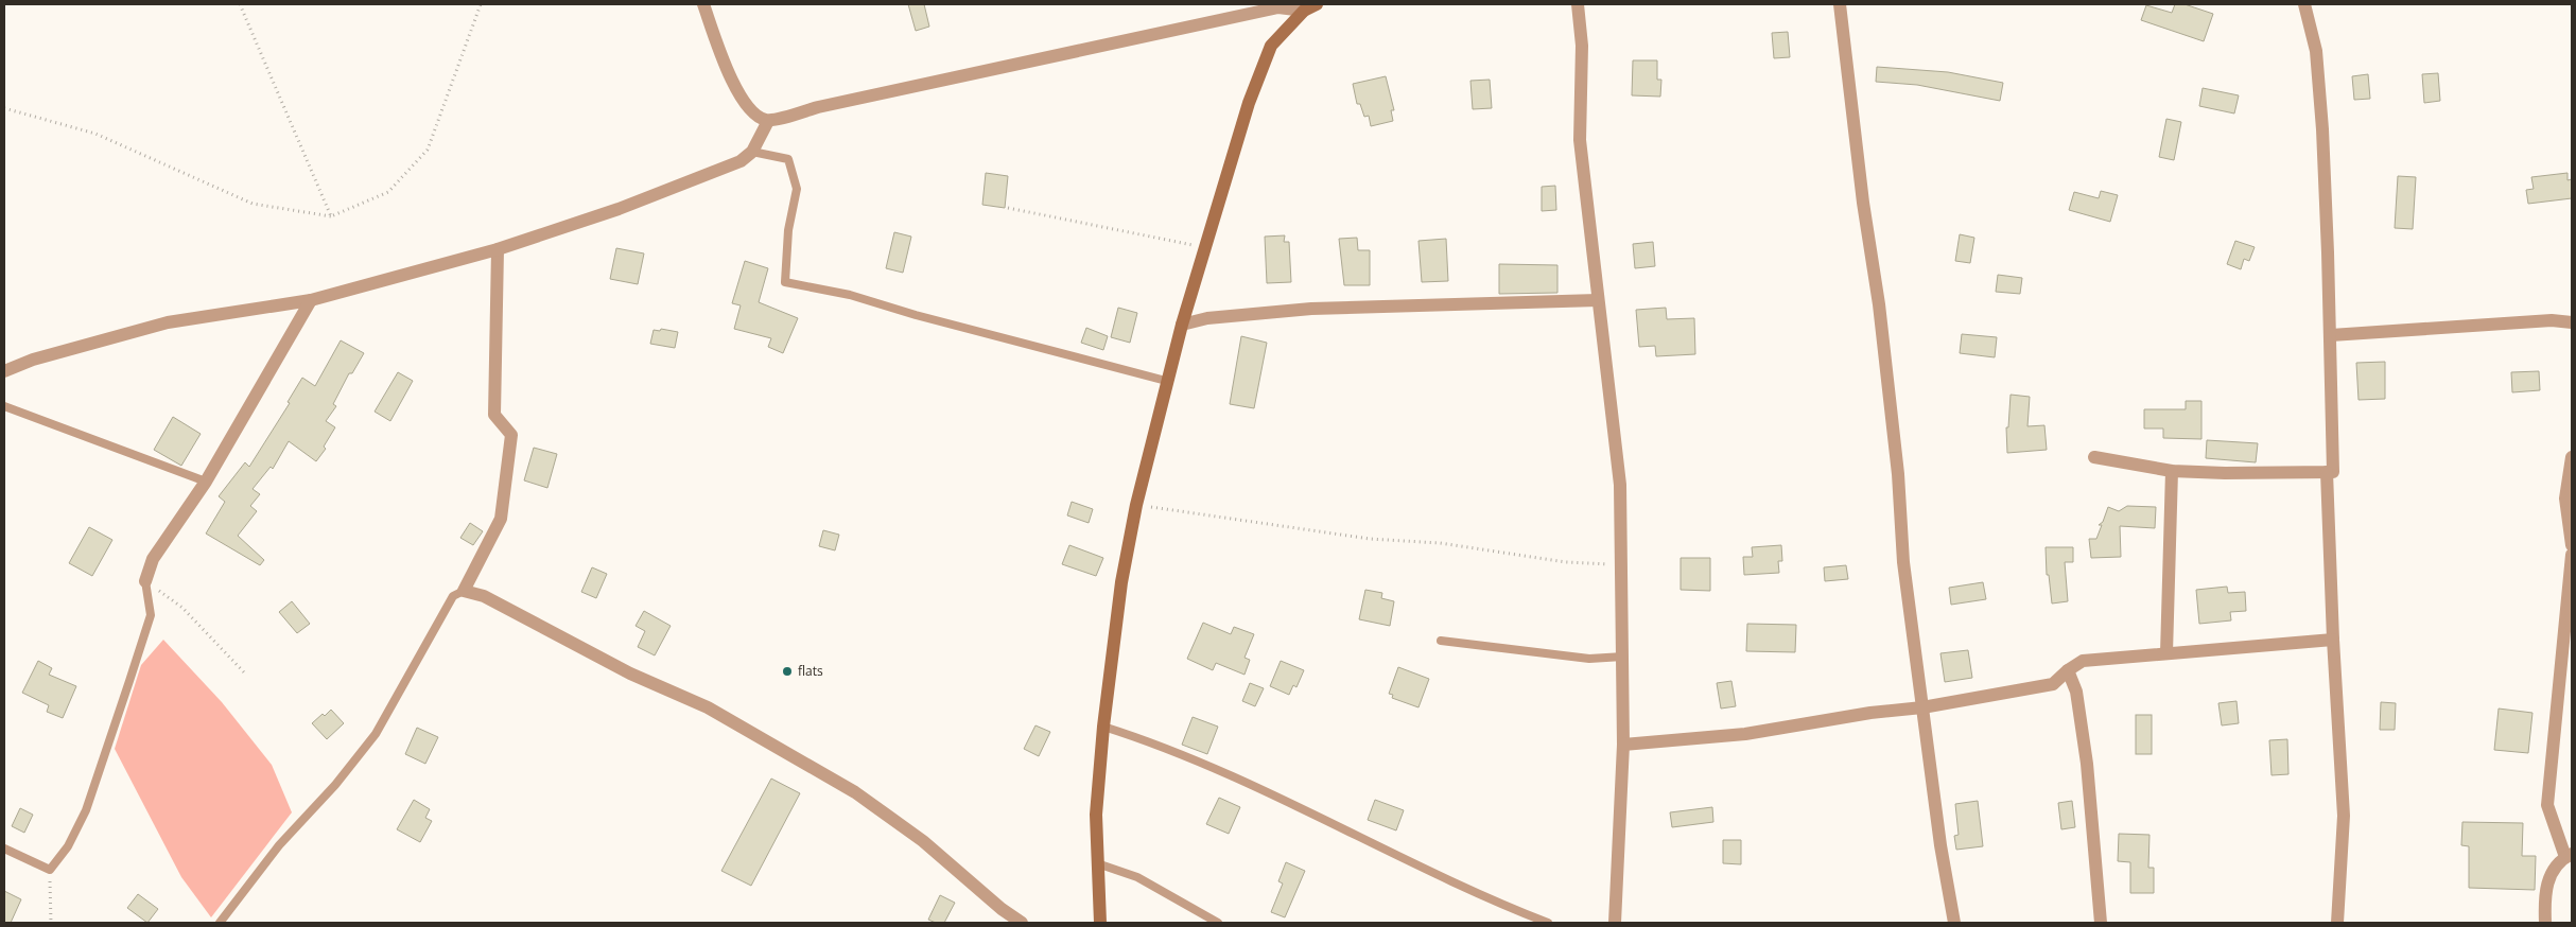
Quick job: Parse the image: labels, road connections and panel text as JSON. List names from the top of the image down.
{
  "places": ["flats"]
}
